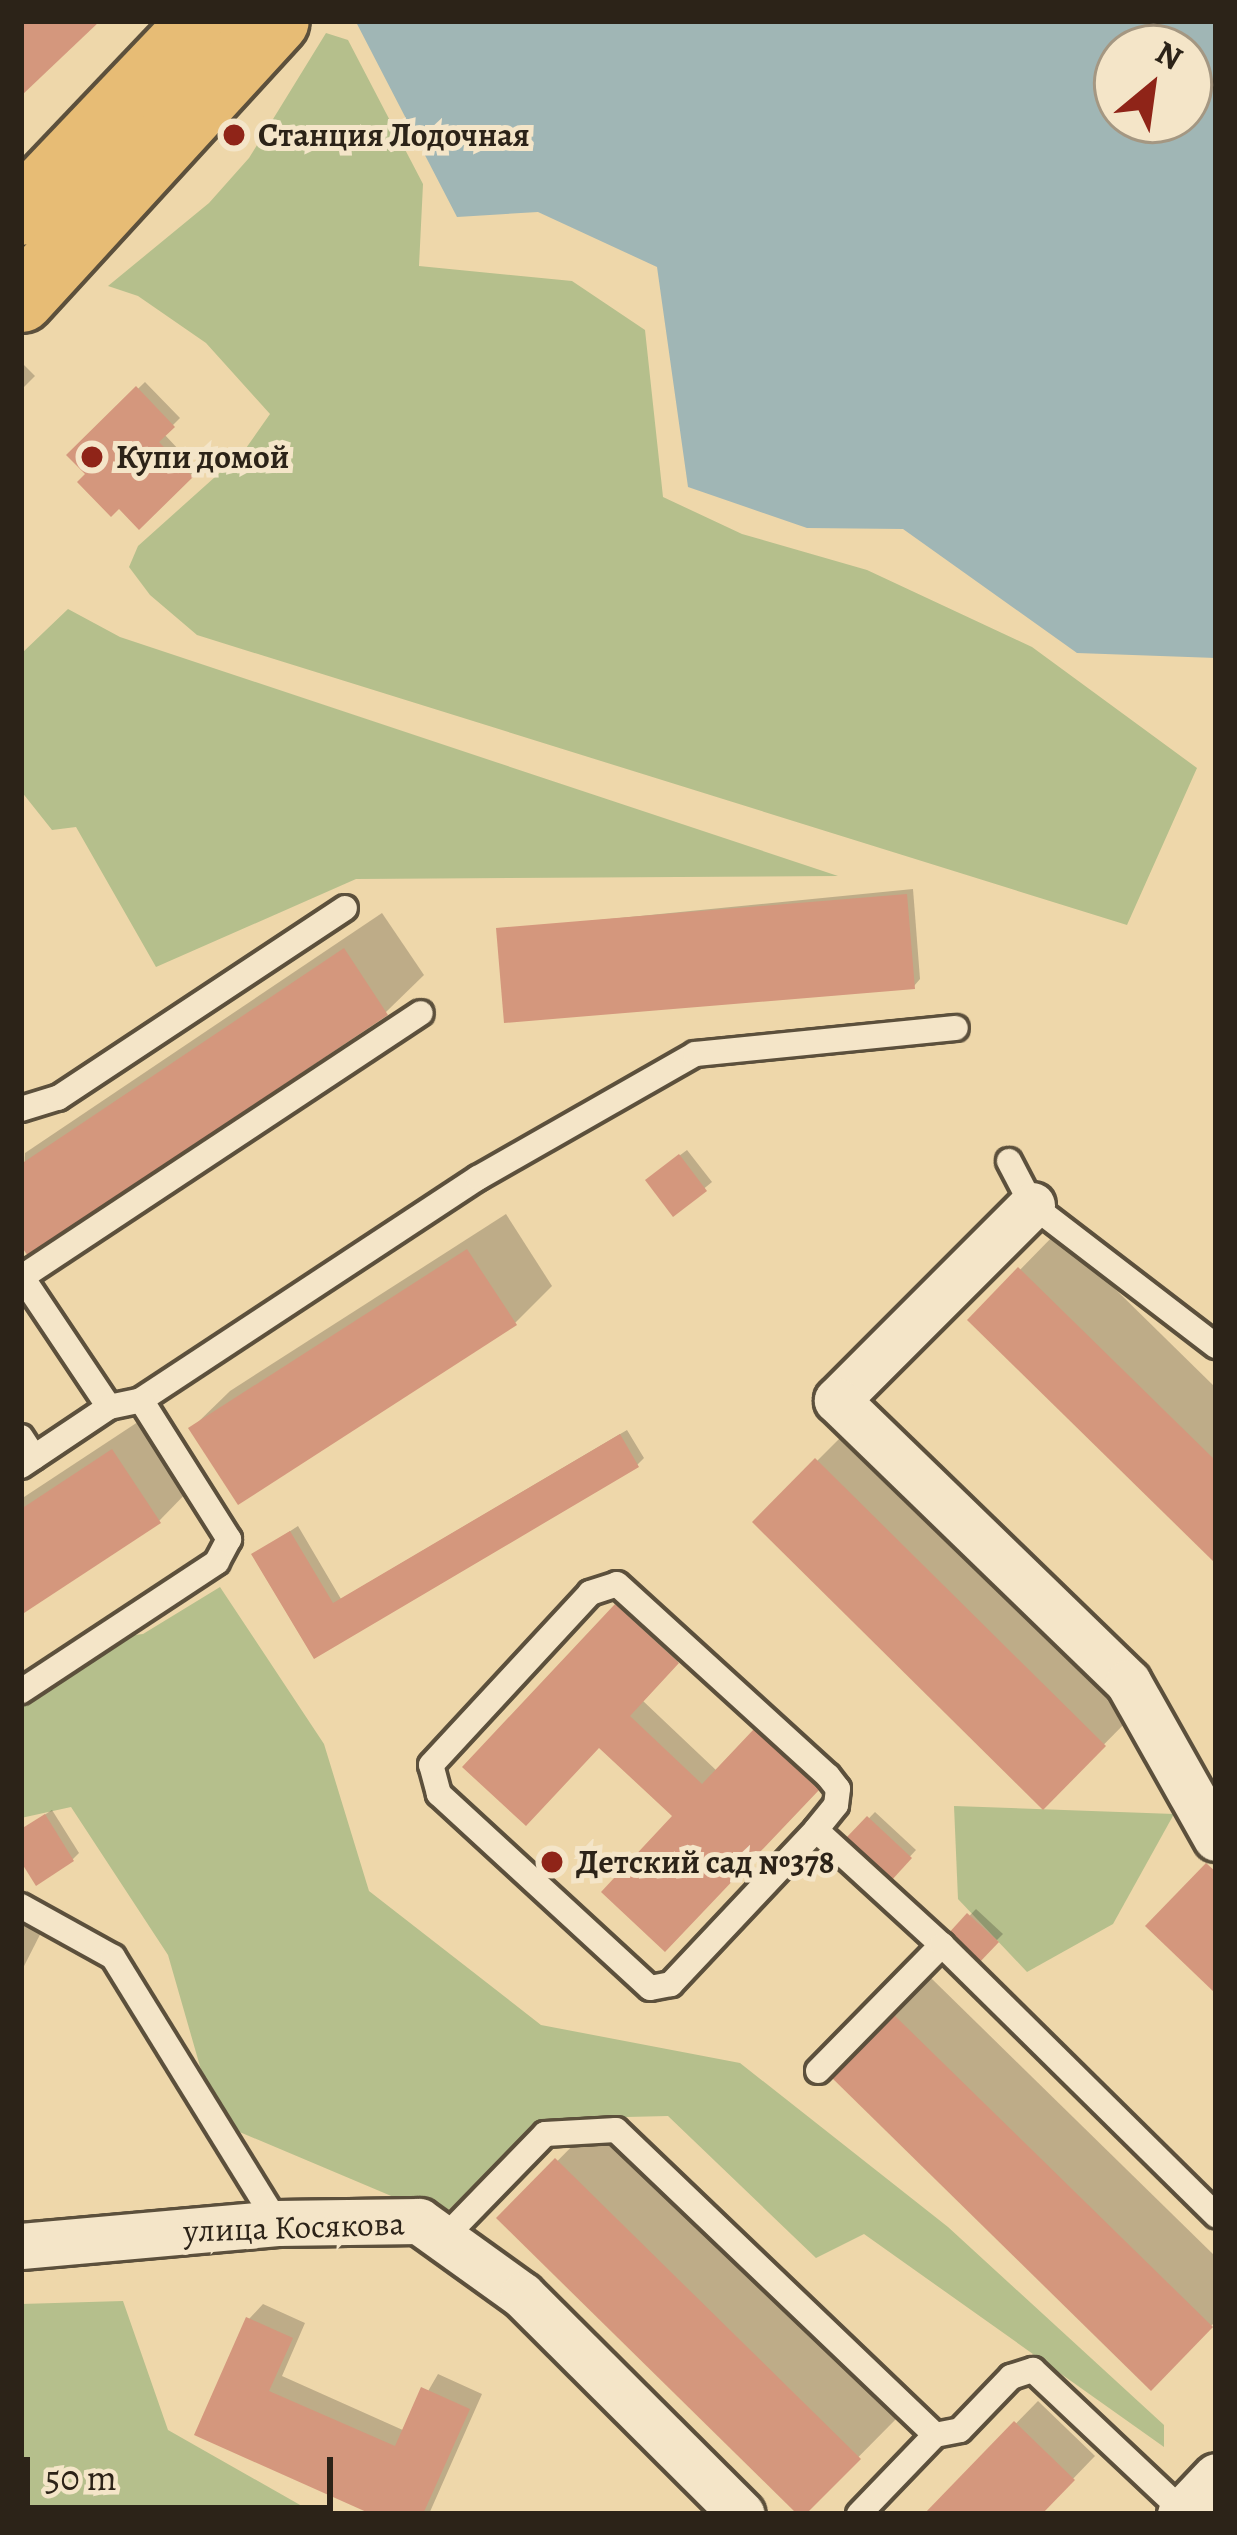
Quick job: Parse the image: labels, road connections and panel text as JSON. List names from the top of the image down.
{
  "streets": {
    "street": ["улица Косякова"]
  },
  "places": ["Станция Лодочная", "Купи домой", "Детский сад №378"],
  "scale_bar": "50 m",
  "north": "top right"
}
